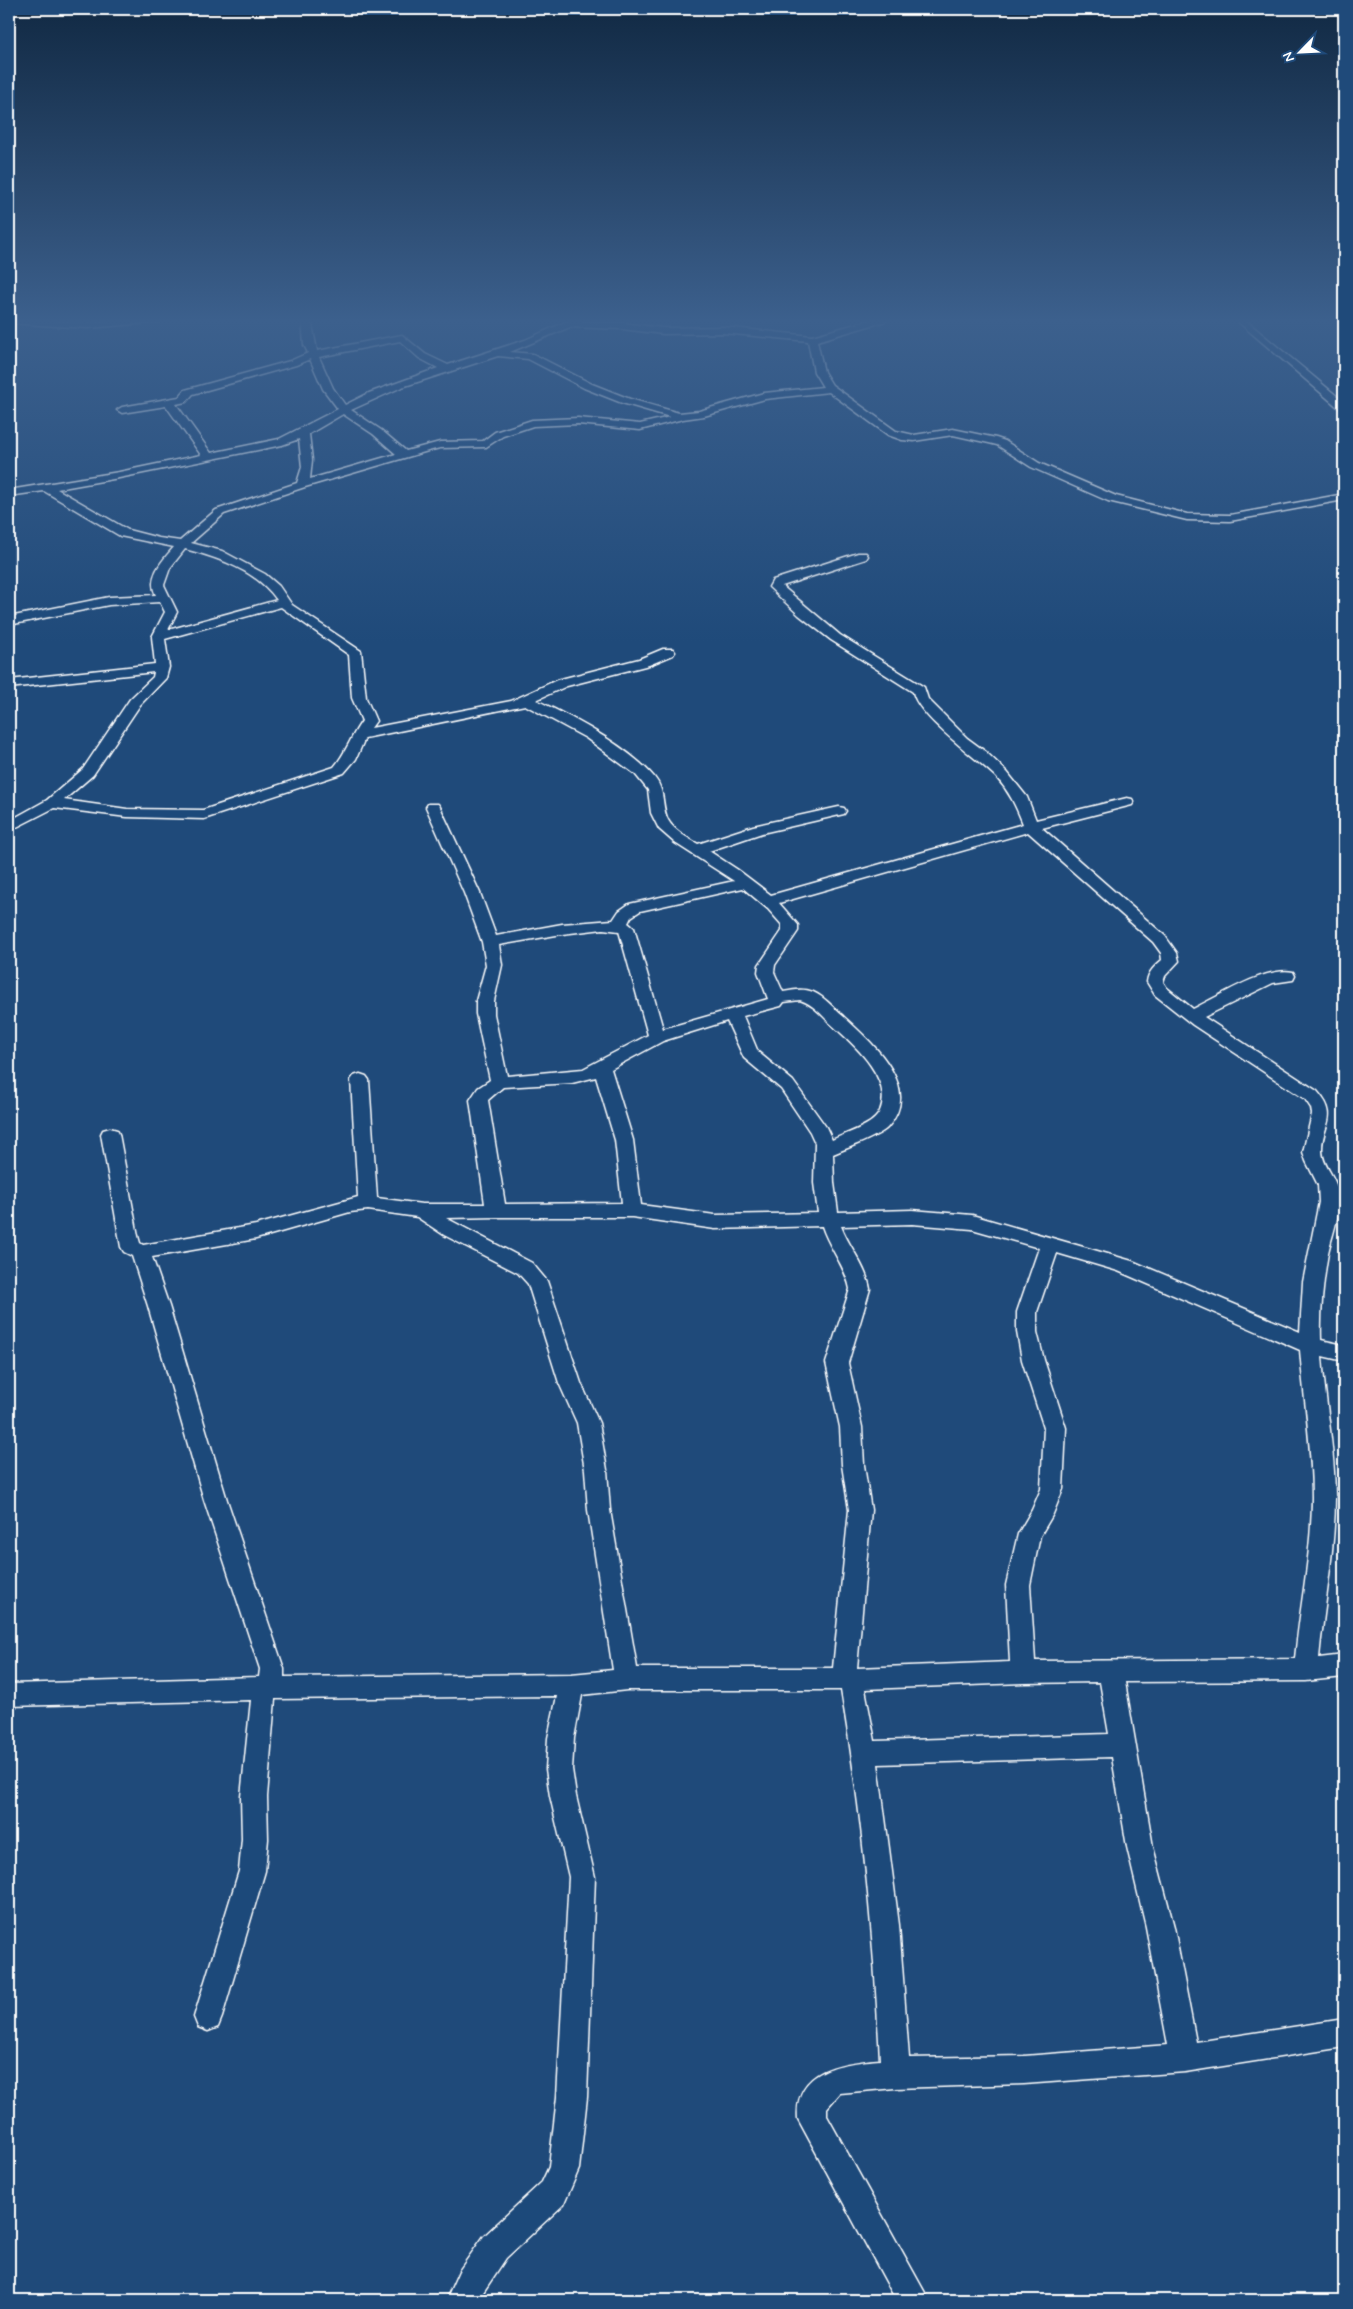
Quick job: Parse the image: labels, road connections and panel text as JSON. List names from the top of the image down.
{
  "north": "bottom left"
}
